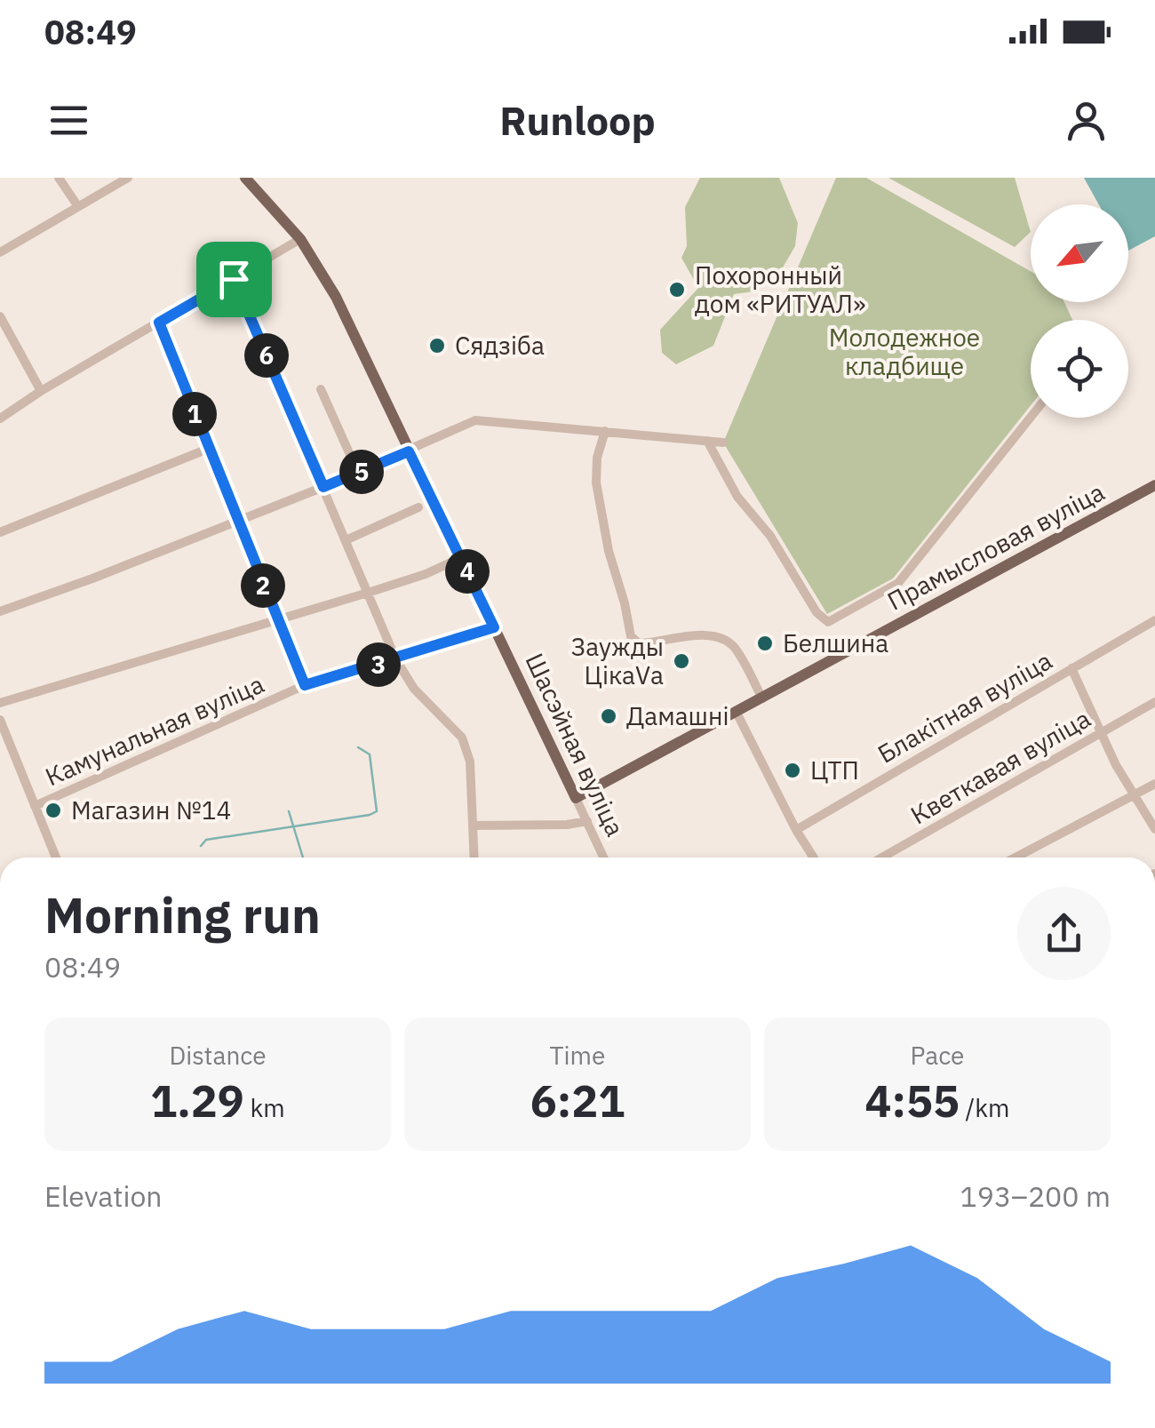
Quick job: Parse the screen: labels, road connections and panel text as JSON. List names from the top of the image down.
{
  "streets": {
    "main road": ["Прамысловая вуліца", "Шасэйная вуліца"],
    "street": ["Блакітная вуліца", "Камунальная вуліца", "Кветкавая вуліца"]
  },
  "crossings": [
    ["Прамысловая вуліца", "Шасэйная вуліца"],
    ["Камунальная вуліца", "Шасэйная вуліца"]
  ],
  "parks": ["Молодежное кладбище"],
  "places": [
    "Похоронный дом «РИТУАЛ»",
    "Сядзіба",
    "Белшина",
    "Заужды ЦікаVа",
    "Дамашні",
    "ЦТП",
    "Магазин №14"
  ],
  "north": "bottom left",
  "page": {
    "status": "08:49",
    "header": "Runloop",
    "pins": [
      "6",
      "1",
      "5",
      "4",
      "2",
      "3"
    ],
    "heading": ["Morning run", "08:49"],
    "stats": [
      ["Distance", "1.29 km"],
      ["Time", "6:21"],
      ["Pace", "4:55 /km"]
    ],
    "chart": ["Elevation", "193–200 m"]
  }
}
